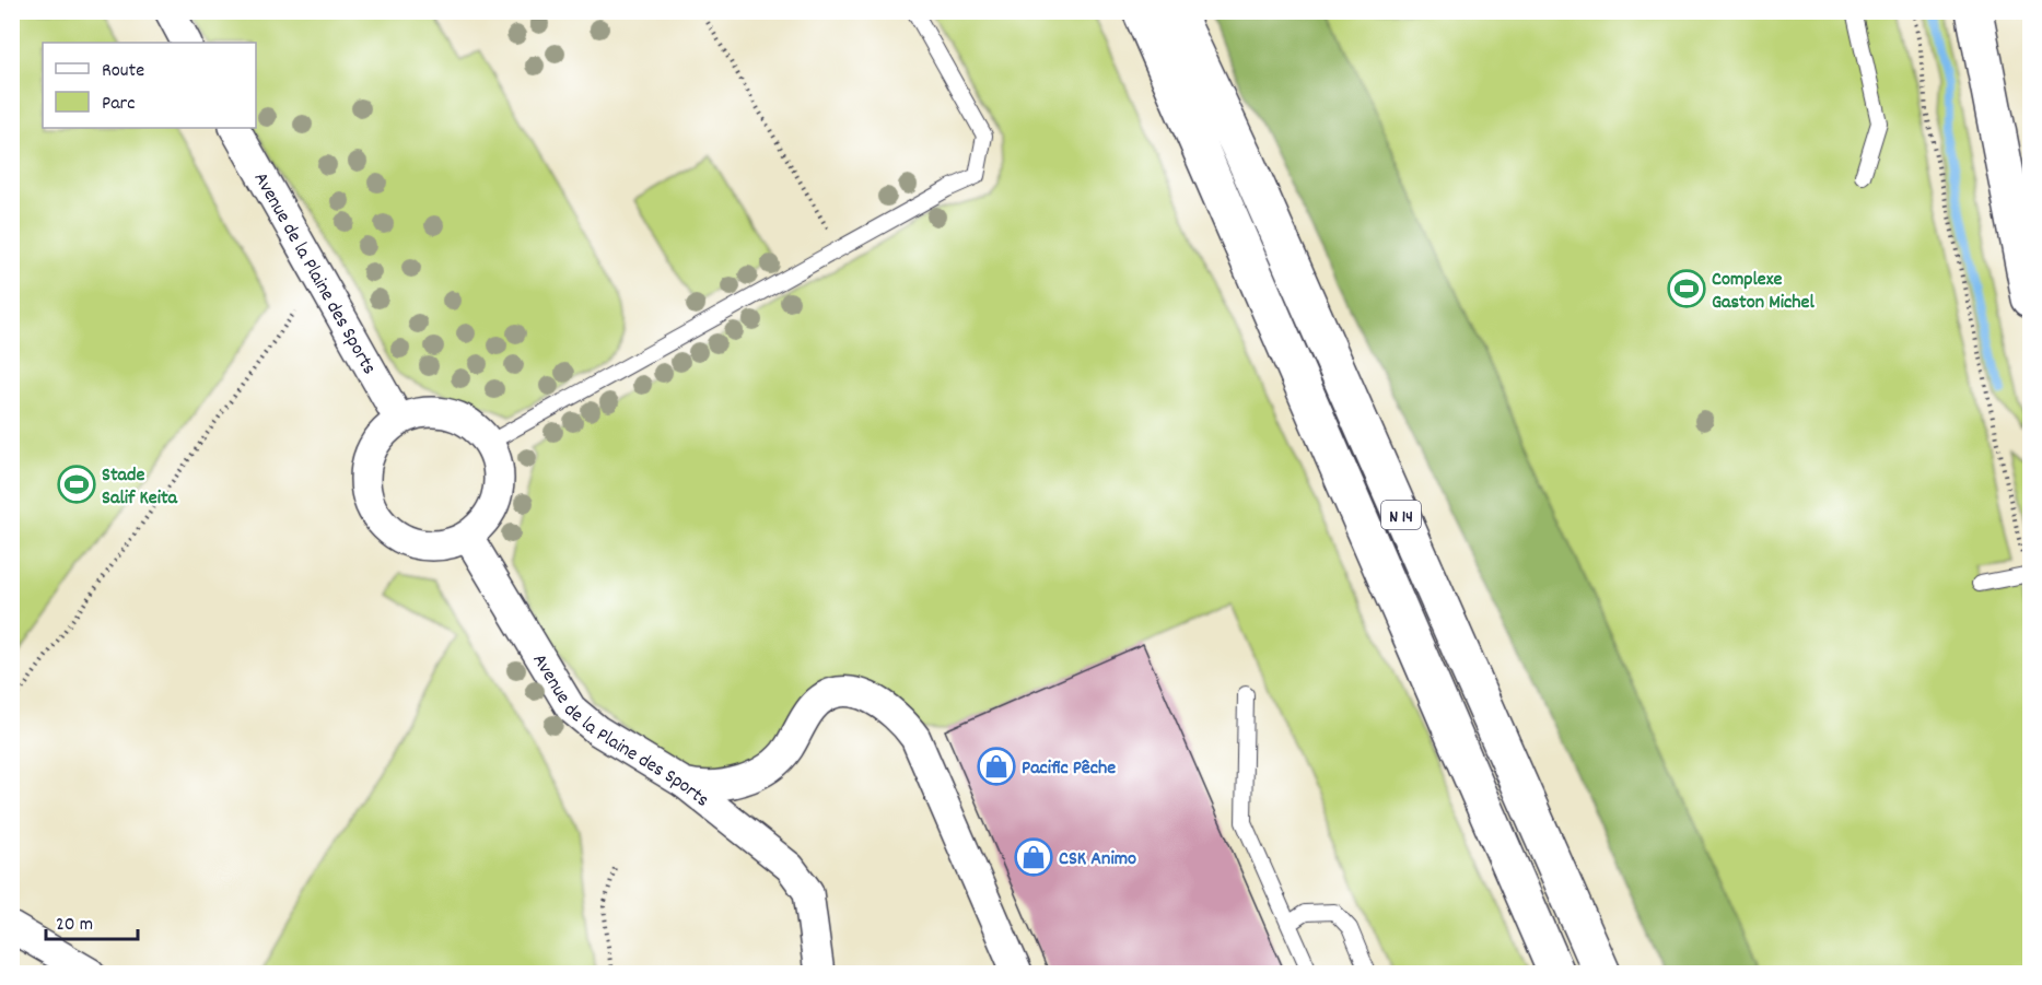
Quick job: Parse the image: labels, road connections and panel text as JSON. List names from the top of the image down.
{
  "streets": {
    "main road": ["N 14"],
    "street": ["Avenue de la Plaine des Sports"]
  },
  "places": {
    "sports": ["Complexe Gaston Michel", "Stade Salif Keita"],
    "shop": ["Pacific Pêche", "CSK Animo"]
  },
  "legend": ["Route", "Parc"],
  "scale_bar": "20 m"
}
